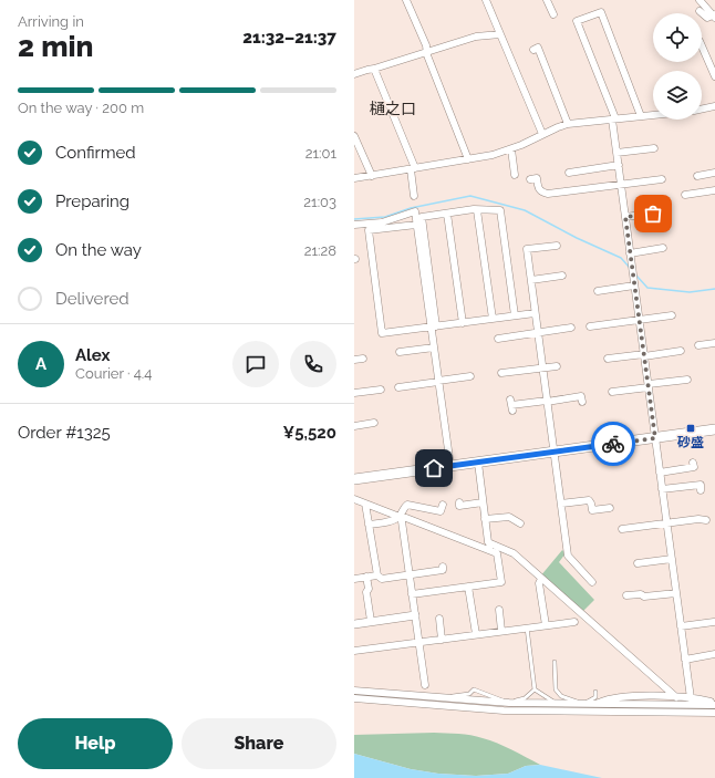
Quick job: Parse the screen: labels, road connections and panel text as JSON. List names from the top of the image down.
{
  "districts": ["樋之口"],
  "places": {
    "transit": ["砂盛"]
  },
  "page": {
    "heading": ["2 min", "Arriving in", "21:32–21:37"],
    "panel": [
      "Alex",
      "Courier · 4.4",
      "Order #1325",
      "¥5,520"
    ],
    "bar": "On the way · 200 m",
    "list": [
      ["Confirmed", "21:01"],
      ["Preparing", "21:03"],
      ["On the way", "21:28"],
      "Delivered"
    ],
    "round": "A",
    "buttons": ["Help", "Share"]
  }
}
